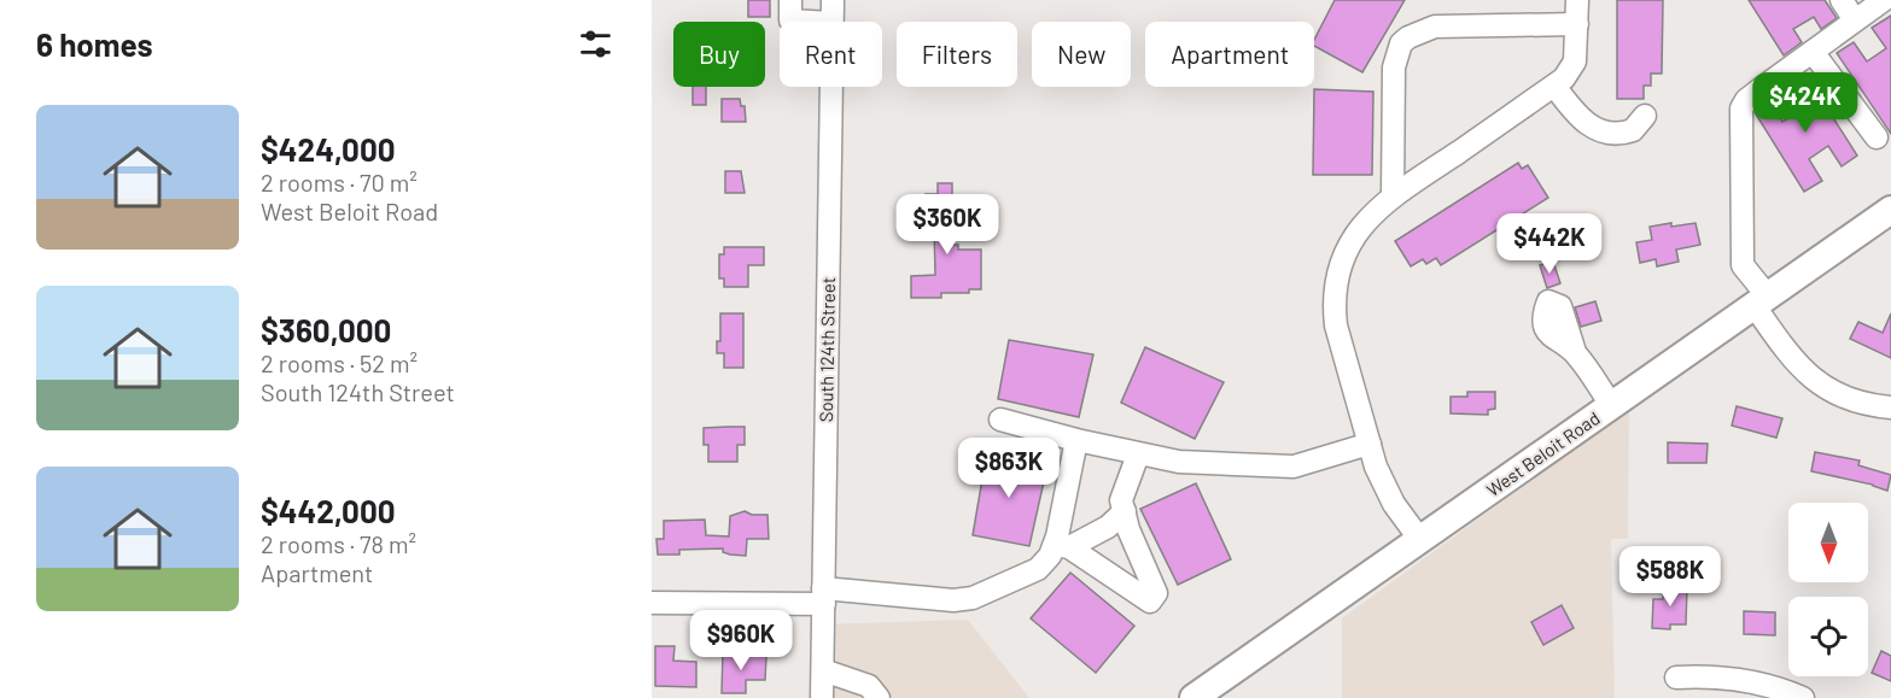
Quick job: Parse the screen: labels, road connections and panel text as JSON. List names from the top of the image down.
{
  "streets": {
    "main road": ["West Beloit Road"],
    "street": ["South 124th Street"]
  },
  "north": "bottom",
  "page": {
    "heading": "6 homes",
    "chip": [
      "Buy",
      "Rent",
      "Filters",
      "New",
      "Apartment"
    ],
    "price": [
      "$424K",
      "$360K",
      "$442K",
      "$863K",
      "$588K",
      "$960K"
    ],
    "list": [
      {
        "name": "$424,000",
        "note": "2 rooms · 70 m² · West Beloit Road"
      },
      {
        "name": "$360,000",
        "note": "2 rooms · 52 m² · South 124th Street"
      },
      {
        "name": "$442,000",
        "note": "2 rooms · 78 m² · Apartment"
      }
    ]
  }
}
